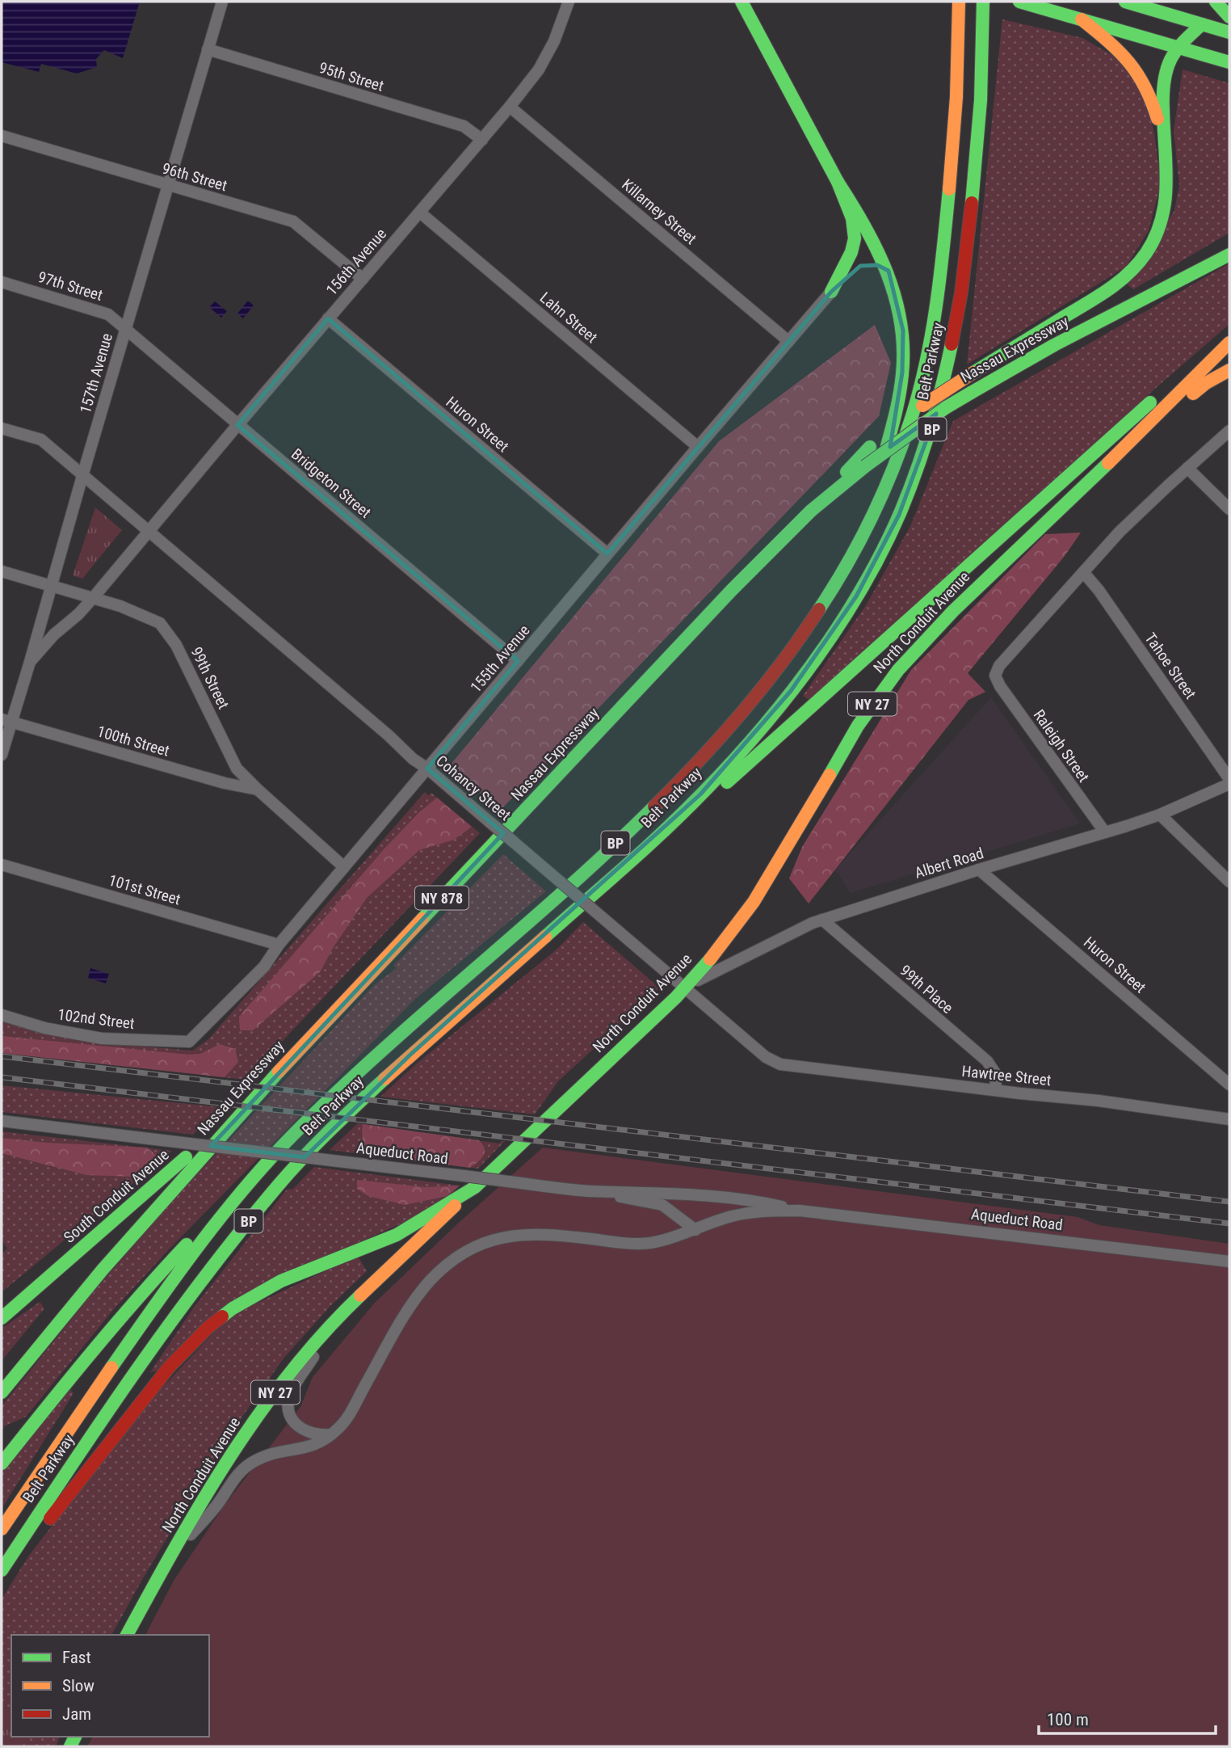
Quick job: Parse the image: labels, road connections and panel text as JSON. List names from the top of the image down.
{
  "streets": {
    "main road": [
      "Nassau Expressway",
      "Belt Parkway",
      "BP",
      "North Conduit Avenue",
      "NY 27",
      "NY 878",
      "South Conduit Avenue"
    ],
    "street": [
      "95th Street",
      "96th Street",
      "Killarney Street",
      "156th Avenue",
      "97th Street",
      "Lahn Street",
      "157th Avenue",
      "Huron Street",
      "Bridgeton Street",
      "155th Avenue",
      "Tahoe Street",
      "99th Street",
      "100th Street",
      "Raleigh Street",
      "Cohancy Street",
      "Albert Road",
      "101st Street",
      "99th Place",
      "102nd Street",
      "Hawtree Street",
      "Aqueduct Road"
    ]
  },
  "crossings": [
    ["95th Street", "156th Avenue"],
    ["95th Street", "157th Avenue"],
    ["96th Street", "156th Avenue"],
    ["96th Street", "157th Avenue"],
    ["Killarney Street", "156th Avenue"],
    ["Killarney Street", "155th Avenue"],
    ["156th Avenue", "Lahn Street"],
    ["156th Avenue", "Huron Street"],
    ["156th Avenue", "Bridgeton Street"],
    ["156th Avenue", "Cohancy Street"],
    ["97th Street", "157th Avenue"],
    ["97th Street", "Bridgeton Street"],
    ["Lahn Street", "155th Avenue"],
    ["Nassau Expressway", "South Conduit Avenue"],
    ["157th Avenue", "Bridgeton Street"],
    ["157th Avenue", "99th Street"],
    ["157th Avenue", "100th Street"],
    ["157th Avenue", "Cohancy Street"],
    ["Huron Street", "155th Avenue"],
    ["Huron Street", "Albert Road"],
    ["Bridgeton Street", "155th Avenue"],
    ["North Conduit Avenue", "Cohancy Street"],
    ["North Conduit Avenue", "Albert Road"],
    ["North Conduit Avenue", "Aqueduct Road"],
    ["155th Avenue", "99th Street"],
    ["155th Avenue", "Cohancy Street"],
    ["155th Avenue", "101st Street"],
    ["155th Avenue", "102nd Street"],
    ["Tahoe Street", "Raleigh Street"],
    ["Tahoe Street", "Albert Road"],
    ["99th Street", "100th Street"],
    ["Raleigh Street", "Albert Road"],
    ["Cohancy Street", "Albert Road"],
    ["Cohancy Street", "Hawtree Street"],
    ["Albert Road", "99th Place"],
    ["99th Place", "Hawtree Street"]
  ],
  "legend": ["Fast", "Slow", "Jam"],
  "scale_bar": "100 m"
}
